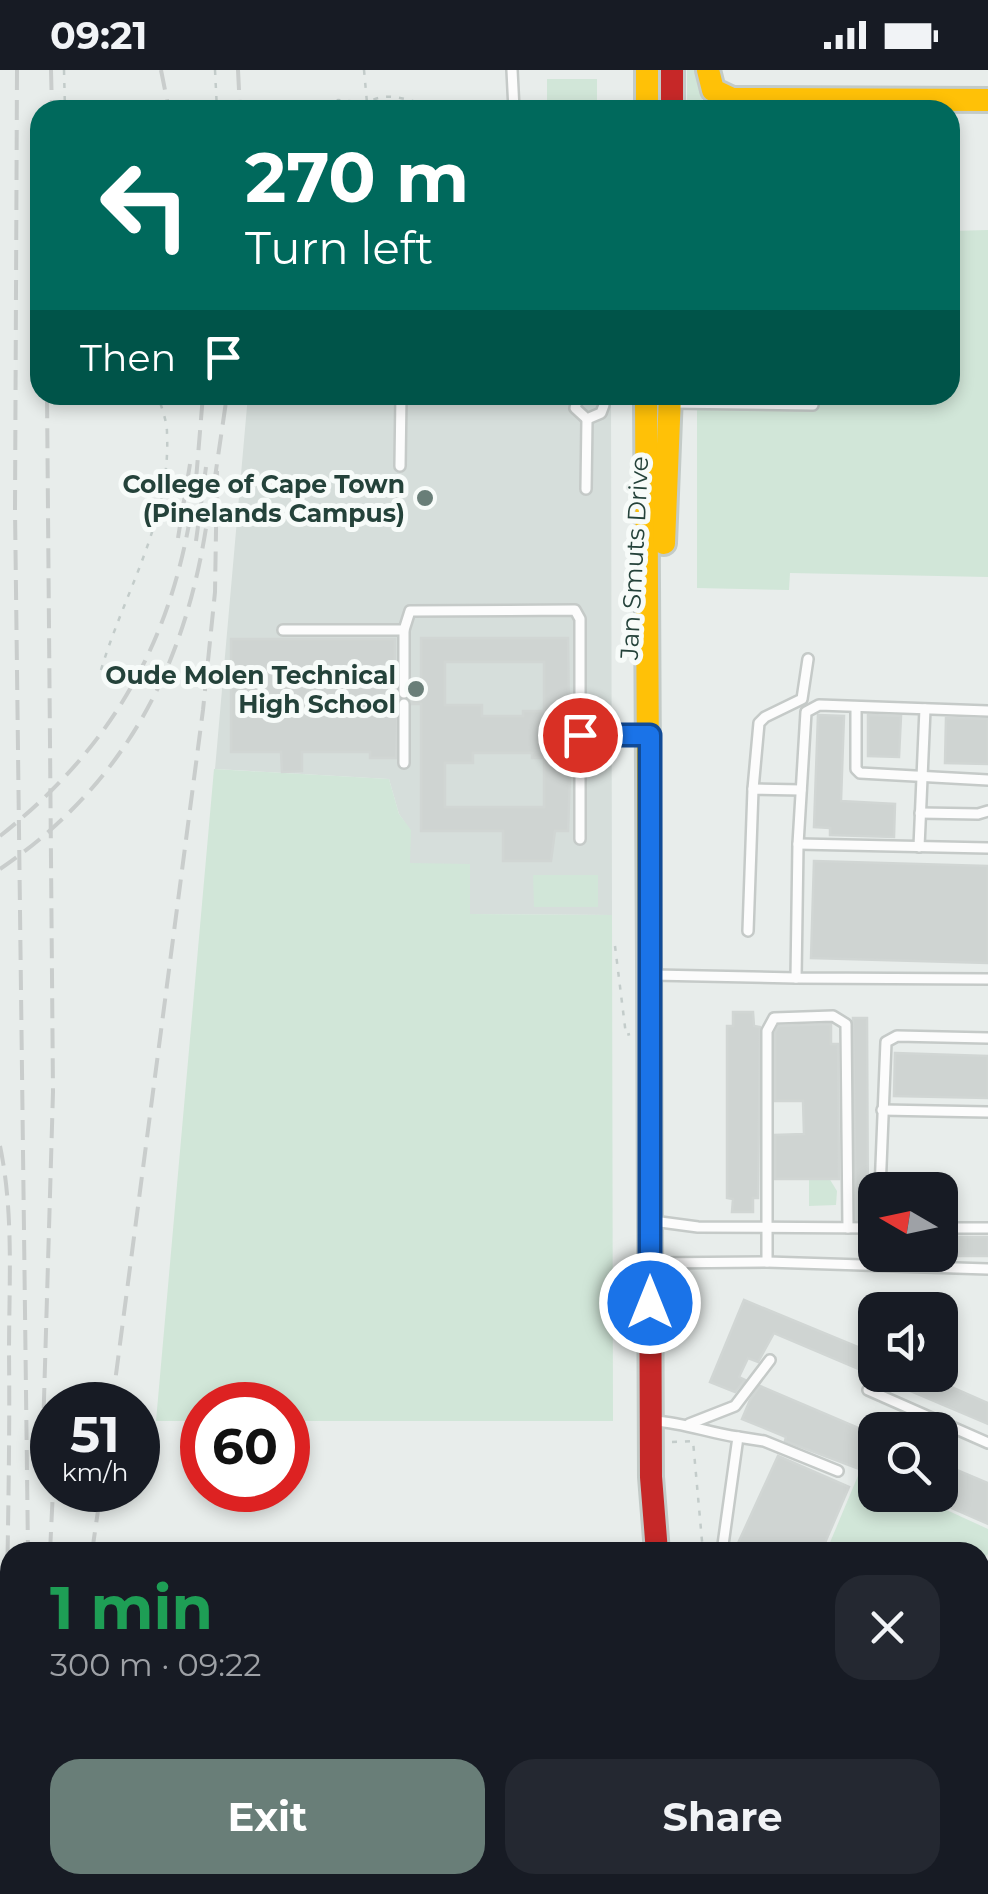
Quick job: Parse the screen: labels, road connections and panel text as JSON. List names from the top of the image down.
{
  "streets": {
    "main road": ["Jan Smuts Drive"]
  },
  "places": ["College of Cape Town (Pinelands Campus)", "Oude Molen Technical High School"],
  "north": "left",
  "page": {
    "status": "09:21",
    "turn": ["270 m", "Turn left"],
    "then": "Then",
    "speed": "51 km/h",
    "limit": "60",
    "heading": ["1 min", "300 m · 09:22"],
    "buttons": ["Exit", "Share"]
  }
}
